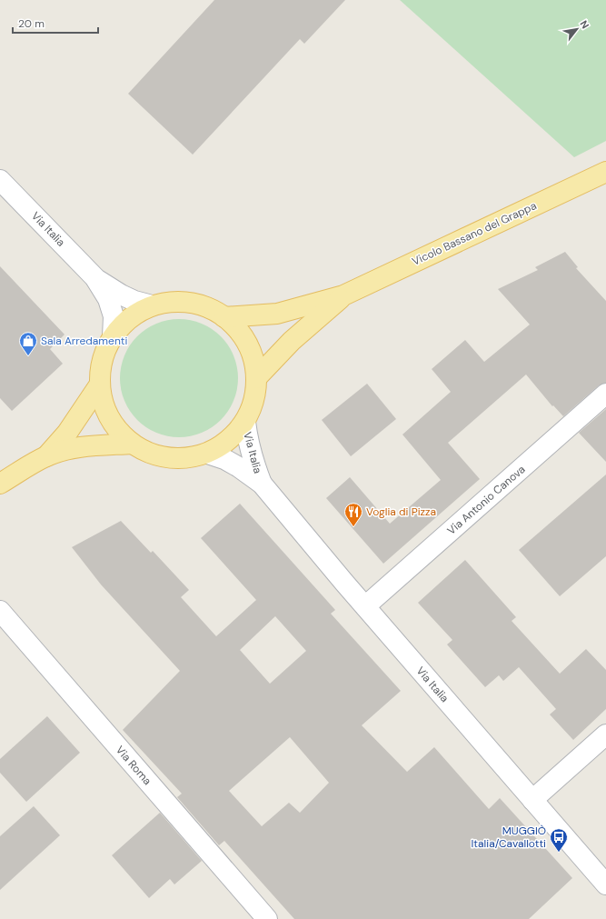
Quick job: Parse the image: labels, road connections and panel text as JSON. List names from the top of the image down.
{
  "streets": {
    "main road": ["Via Italia", "Vicolo Bassano del Grappa"],
    "street": ["Via Antonio Canova", "Via Roma"]
  },
  "crossings": [
    ["Via Italia", "Vicolo Bassano del Grappa"],
    ["Via Italia", "Via Antonio Canova"]
  ],
  "places": {
    "shop": ["Sala Arredamenti"],
    "restaurant": ["Voglia di Pizza"],
    "bus stop": ["MUGGIÒ Italia/Cavallotti"]
  },
  "scale_bar": "20 m",
  "north": "top right"
}
